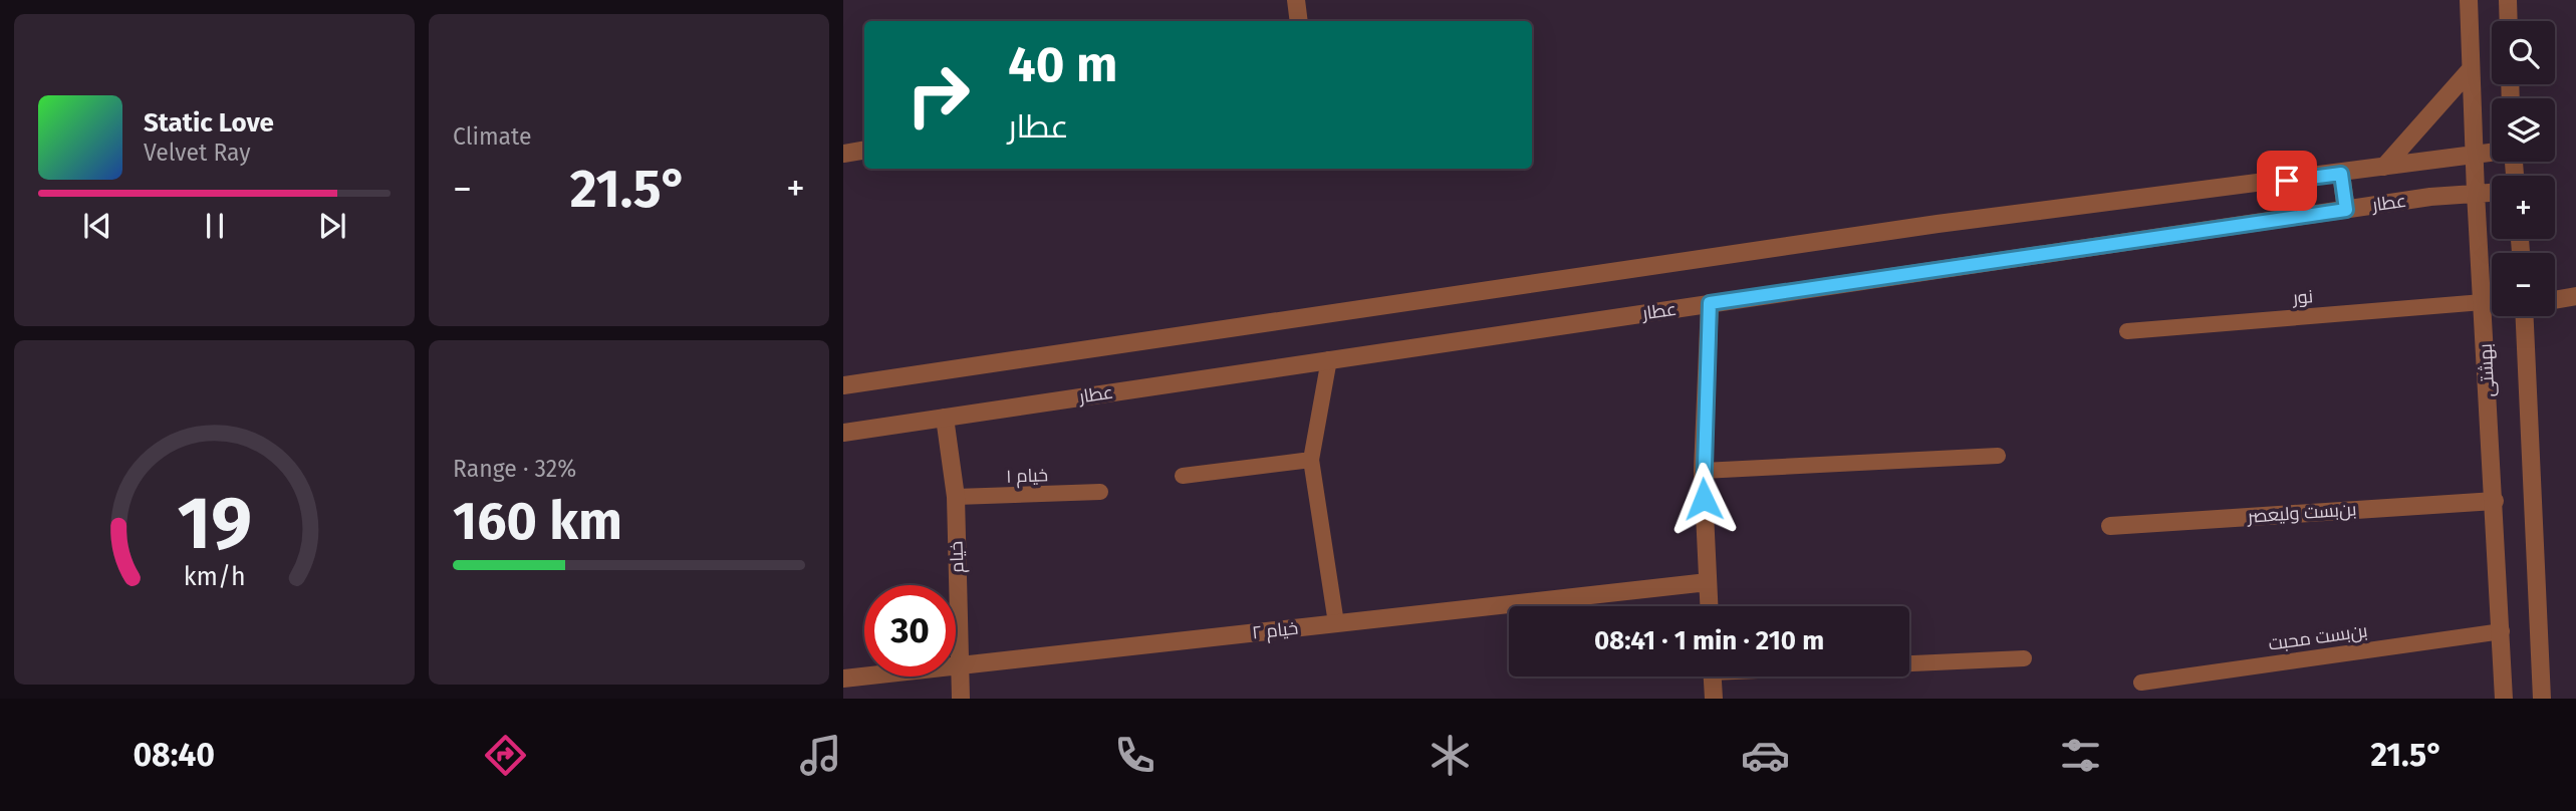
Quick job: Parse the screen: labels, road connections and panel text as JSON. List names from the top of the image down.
{
  "streets": {
    "street": [
      "عطار",
      "بهشتی",
      "بن‌بست ولیعصر",
      "خیام",
      "خیام ۲"
    ],
    "lane": ["نور", "خیام ۱", "بن‌بست محبت"]
  },
  "crossings": [
    ["عطار", "بهشتی"],
    ["عطار", "خیام"],
    ["نور", "بهشتی"],
    ["بهشتی", "بن‌بست ولیعصر"],
    ["بهشتی", "بن‌بست محبت"],
    ["خیام ۱", "خیام"],
    ["خیام", "خیام ۲"]
  ],
  "page": {
    "tile": [
      "Climate",
      ["Range · 32%", "160 km"]
    ],
    "map_buttons": ["+", "−"],
    "turn": ["40 m", "عطار"],
    "song": ["Static Love", "Velvet Ray"],
    "heat": ["−", "21.5°", "+"],
    "limit": "30",
    "trip": "08:41 · 1 min · 210 m",
    "tabs": ["08:40", "21.5°"],
    "gauge": ["19", "km/h"]
  }
}
